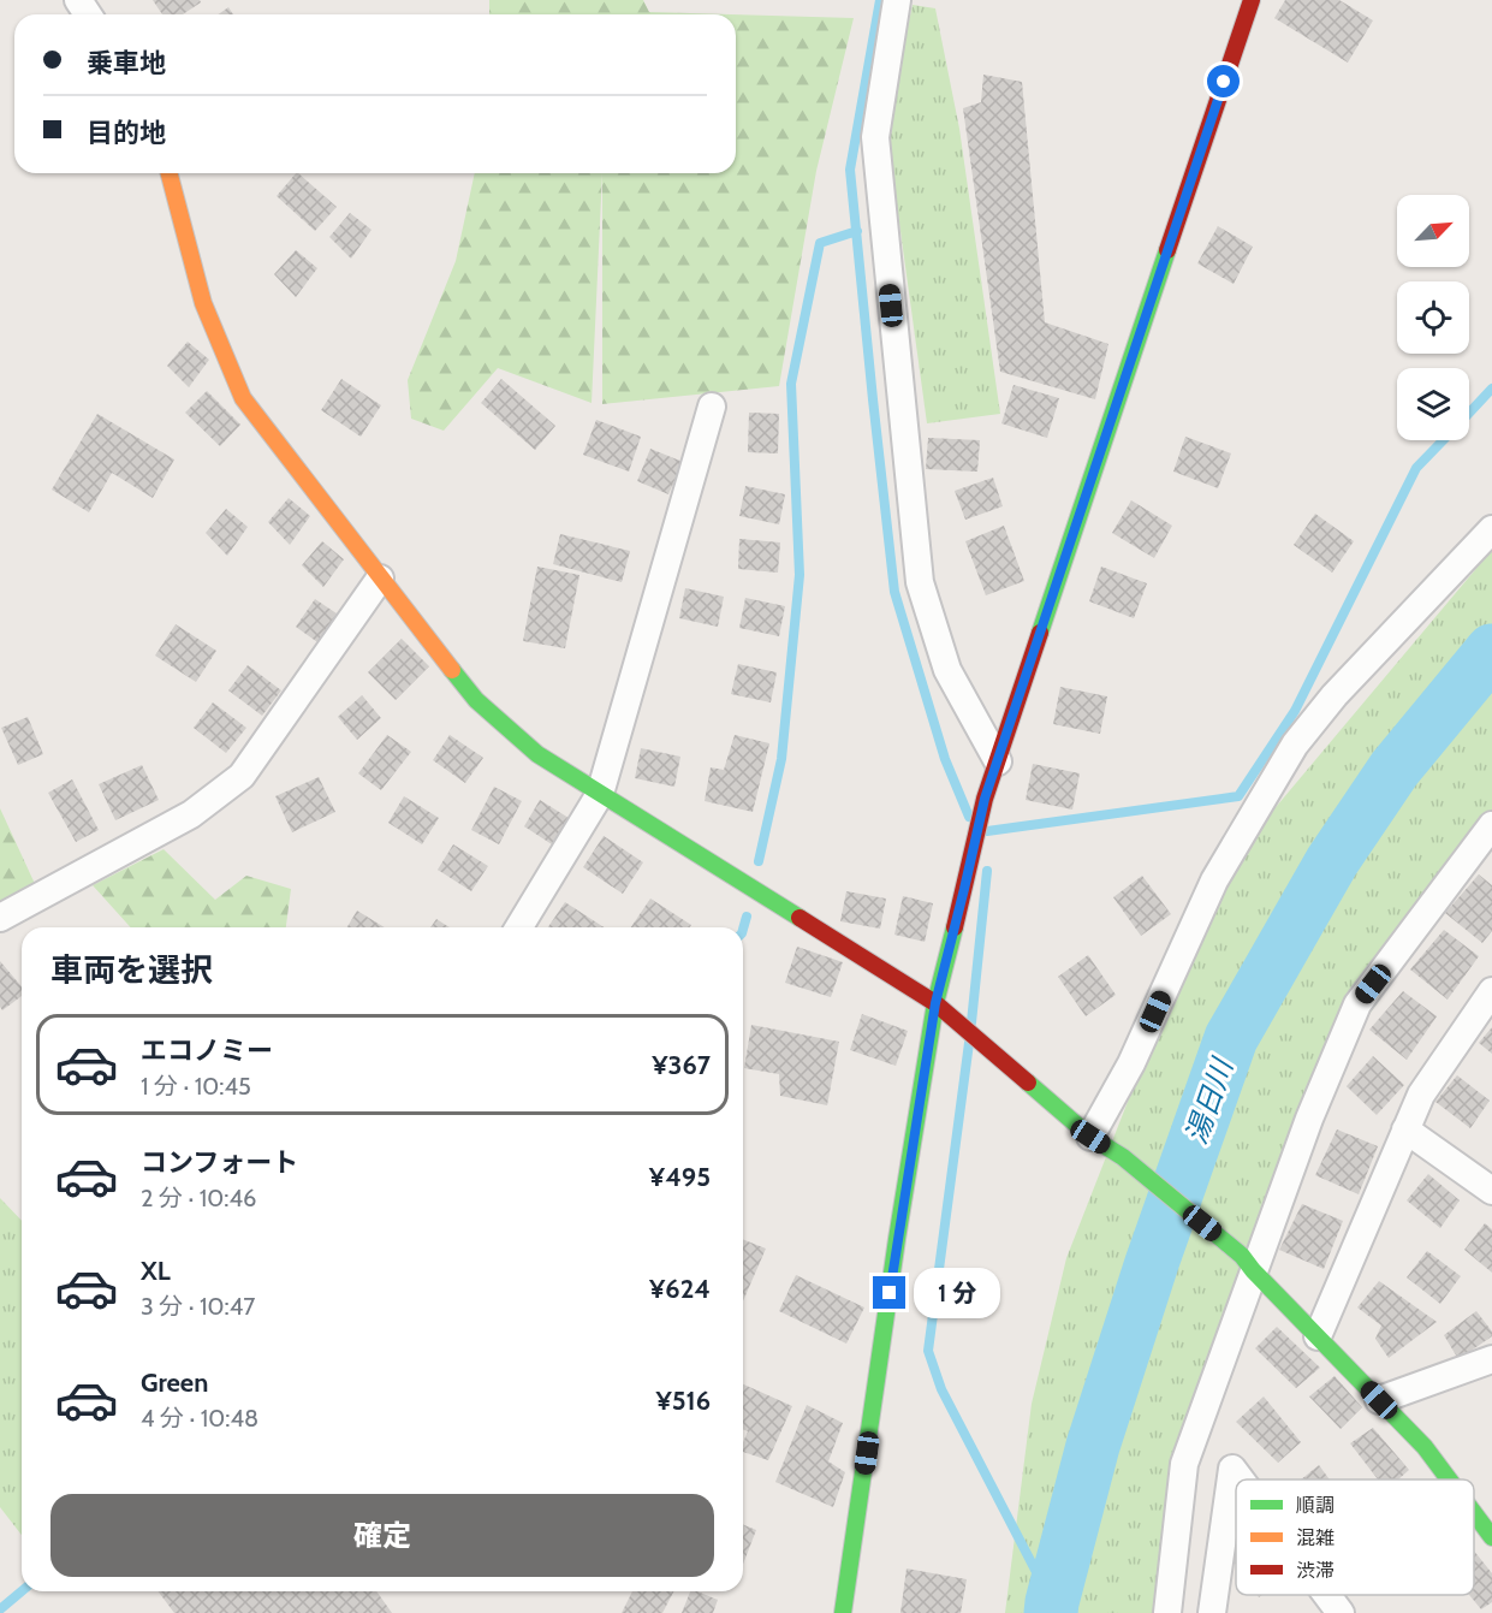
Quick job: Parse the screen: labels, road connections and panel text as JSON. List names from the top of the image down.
{
  "water": ["湯日川"],
  "legend": ["順調", "混雑", "渋滞"],
  "north": "top right",
  "page": {
    "banner": ["乗車地", "目的地"],
    "heading": "車両を選択",
    "list": [
      {
        "name": "エコノミー",
        "note": "1 分 · 10:45",
        "value": "¥367"
      },
      {
        "name": "コンフォート",
        "note": "2 分 · 10:46",
        "value": "¥495"
      },
      {
        "name": "XL",
        "note": "3 分 · 10:47",
        "value": "¥624"
      },
      {
        "name": "Green",
        "note": "4 分 · 10:48",
        "value": "¥516"
      }
    ],
    "bubble": "1 分",
    "buttons": "確定"
  }
}
